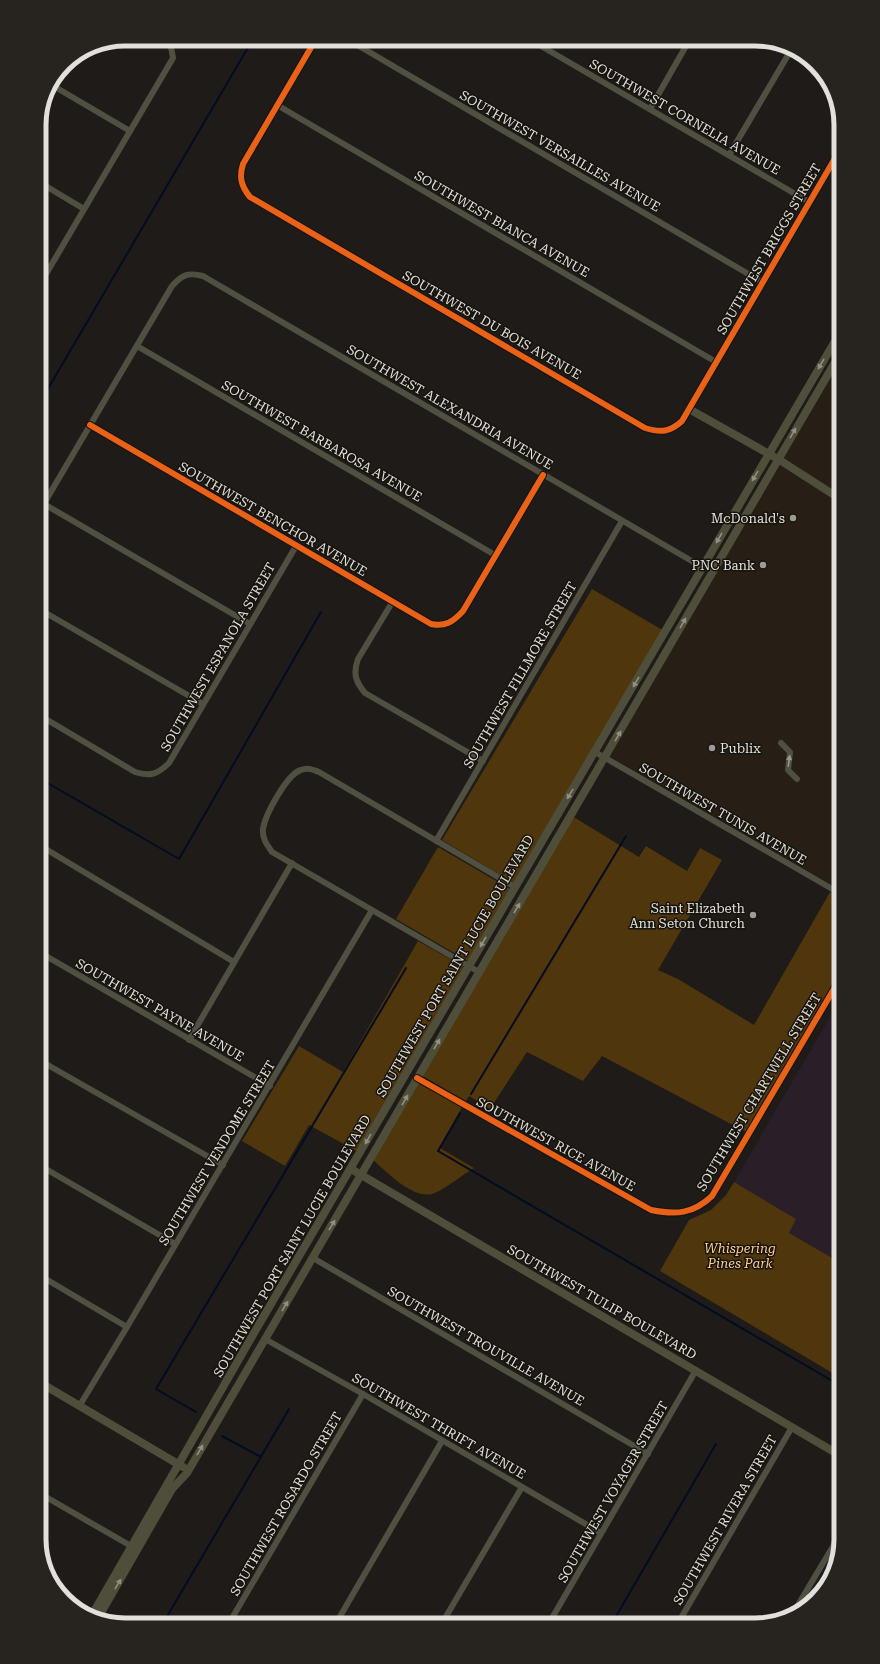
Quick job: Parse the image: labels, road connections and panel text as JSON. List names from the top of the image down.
{
  "streets": {
    "main road": ["SOUTHWEST PORT SAINT LUCIE BOULEVARD", "SOUTHWEST TULIP BOULEVARD"],
    "street": [
      "SOUTHWEST CORNELIA AVENUE",
      "SOUTHWEST VERSAILLES AVENUE",
      "SOUTHWEST BIANCA AVENUE",
      "SOUTHWEST BRIGGS STREET",
      "SOUTHWEST DU BOIS AVENUE",
      "SOUTHWEST ALEXANDRIA AVENUE",
      "SOUTHWEST BARBAROSA AVENUE",
      "SOUTHWEST BENCHOR AVENUE",
      "SOUTHWEST ESPANOLA STREET",
      "SOUTHWEST FILLMORE STREET",
      "SOUTHWEST TUNIS AVENUE",
      "SOUTHWEST PAYNE AVENUE",
      "SOUTHWEST CHARTWELL STREET",
      "SOUTHWEST RICE AVENUE",
      "SOUTHWEST VENDOME STREET",
      "SOUTHWEST TROUVILLE AVENUE",
      "SOUTHWEST THRIFT AVENUE",
      "SOUTHWEST VOYAGER STREET",
      "SOUTHWEST ROSARDO STREET",
      "SOUTHWEST RIVERA STREET"
    ]
  },
  "crossings": [
    ["SOUTHWEST CORNELIA AVENUE", "SOUTHWEST BRIGGS STREET"],
    ["SOUTHWEST VERSAILLES AVENUE", "SOUTHWEST BRIGGS STREET"],
    ["SOUTHWEST BIANCA AVENUE", "SOUTHWEST BRIGGS STREET"],
    ["SOUTHWEST BIANCA AVENUE", "SOUTHWEST DU BOIS AVENUE"],
    ["SOUTHWEST BRIGGS STREET", "SOUTHWEST DU BOIS AVENUE"],
    ["SOUTHWEST ALEXANDRIA AVENUE", "SOUTHWEST BARBAROSA AVENUE"],
    ["SOUTHWEST ALEXANDRIA AVENUE", "SOUTHWEST FILLMORE STREET"],
    ["SOUTHWEST ALEXANDRIA AVENUE", "SOUTHWEST PORT SAINT LUCIE BOULEVARD"],
    ["SOUTHWEST BARBAROSA AVENUE", "SOUTHWEST BENCHOR AVENUE"],
    ["SOUTHWEST BENCHOR AVENUE", "SOUTHWEST ESPANOLA STREET"],
    ["SOUTHWEST TUNIS AVENUE", "SOUTHWEST PORT SAINT LUCIE BOULEVARD"],
    ["SOUTHWEST PORT SAINT LUCIE BOULEVARD", "SOUTHWEST RICE AVENUE"],
    ["SOUTHWEST PORT SAINT LUCIE BOULEVARD", "SOUTHWEST TULIP BOULEVARD"],
    ["SOUTHWEST PORT SAINT LUCIE BOULEVARD", "SOUTHWEST TROUVILLE AVENUE"],
    ["SOUTHWEST PORT SAINT LUCIE BOULEVARD", "SOUTHWEST THRIFT AVENUE"],
    ["SOUTHWEST PAYNE AVENUE", "SOUTHWEST VENDOME STREET"],
    ["SOUTHWEST CHARTWELL STREET", "SOUTHWEST RICE AVENUE"],
    ["SOUTHWEST TULIP BOULEVARD", "SOUTHWEST VOYAGER STREET"],
    ["SOUTHWEST TULIP BOULEVARD", "SOUTHWEST RIVERA STREET"],
    ["SOUTHWEST TROUVILLE AVENUE", "SOUTHWEST VOYAGER STREET"],
    ["SOUTHWEST THRIFT AVENUE", "SOUTHWEST VOYAGER STREET"],
    ["SOUTHWEST THRIFT AVENUE", "SOUTHWEST ROSARDO STREET"]
  ],
  "parks": ["Whispering Pines Park"],
  "places": [
    "McDonald's",
    "PNC Bank",
    "Publix",
    "Saint Elizabeth Ann Seton Church"
  ]
}
